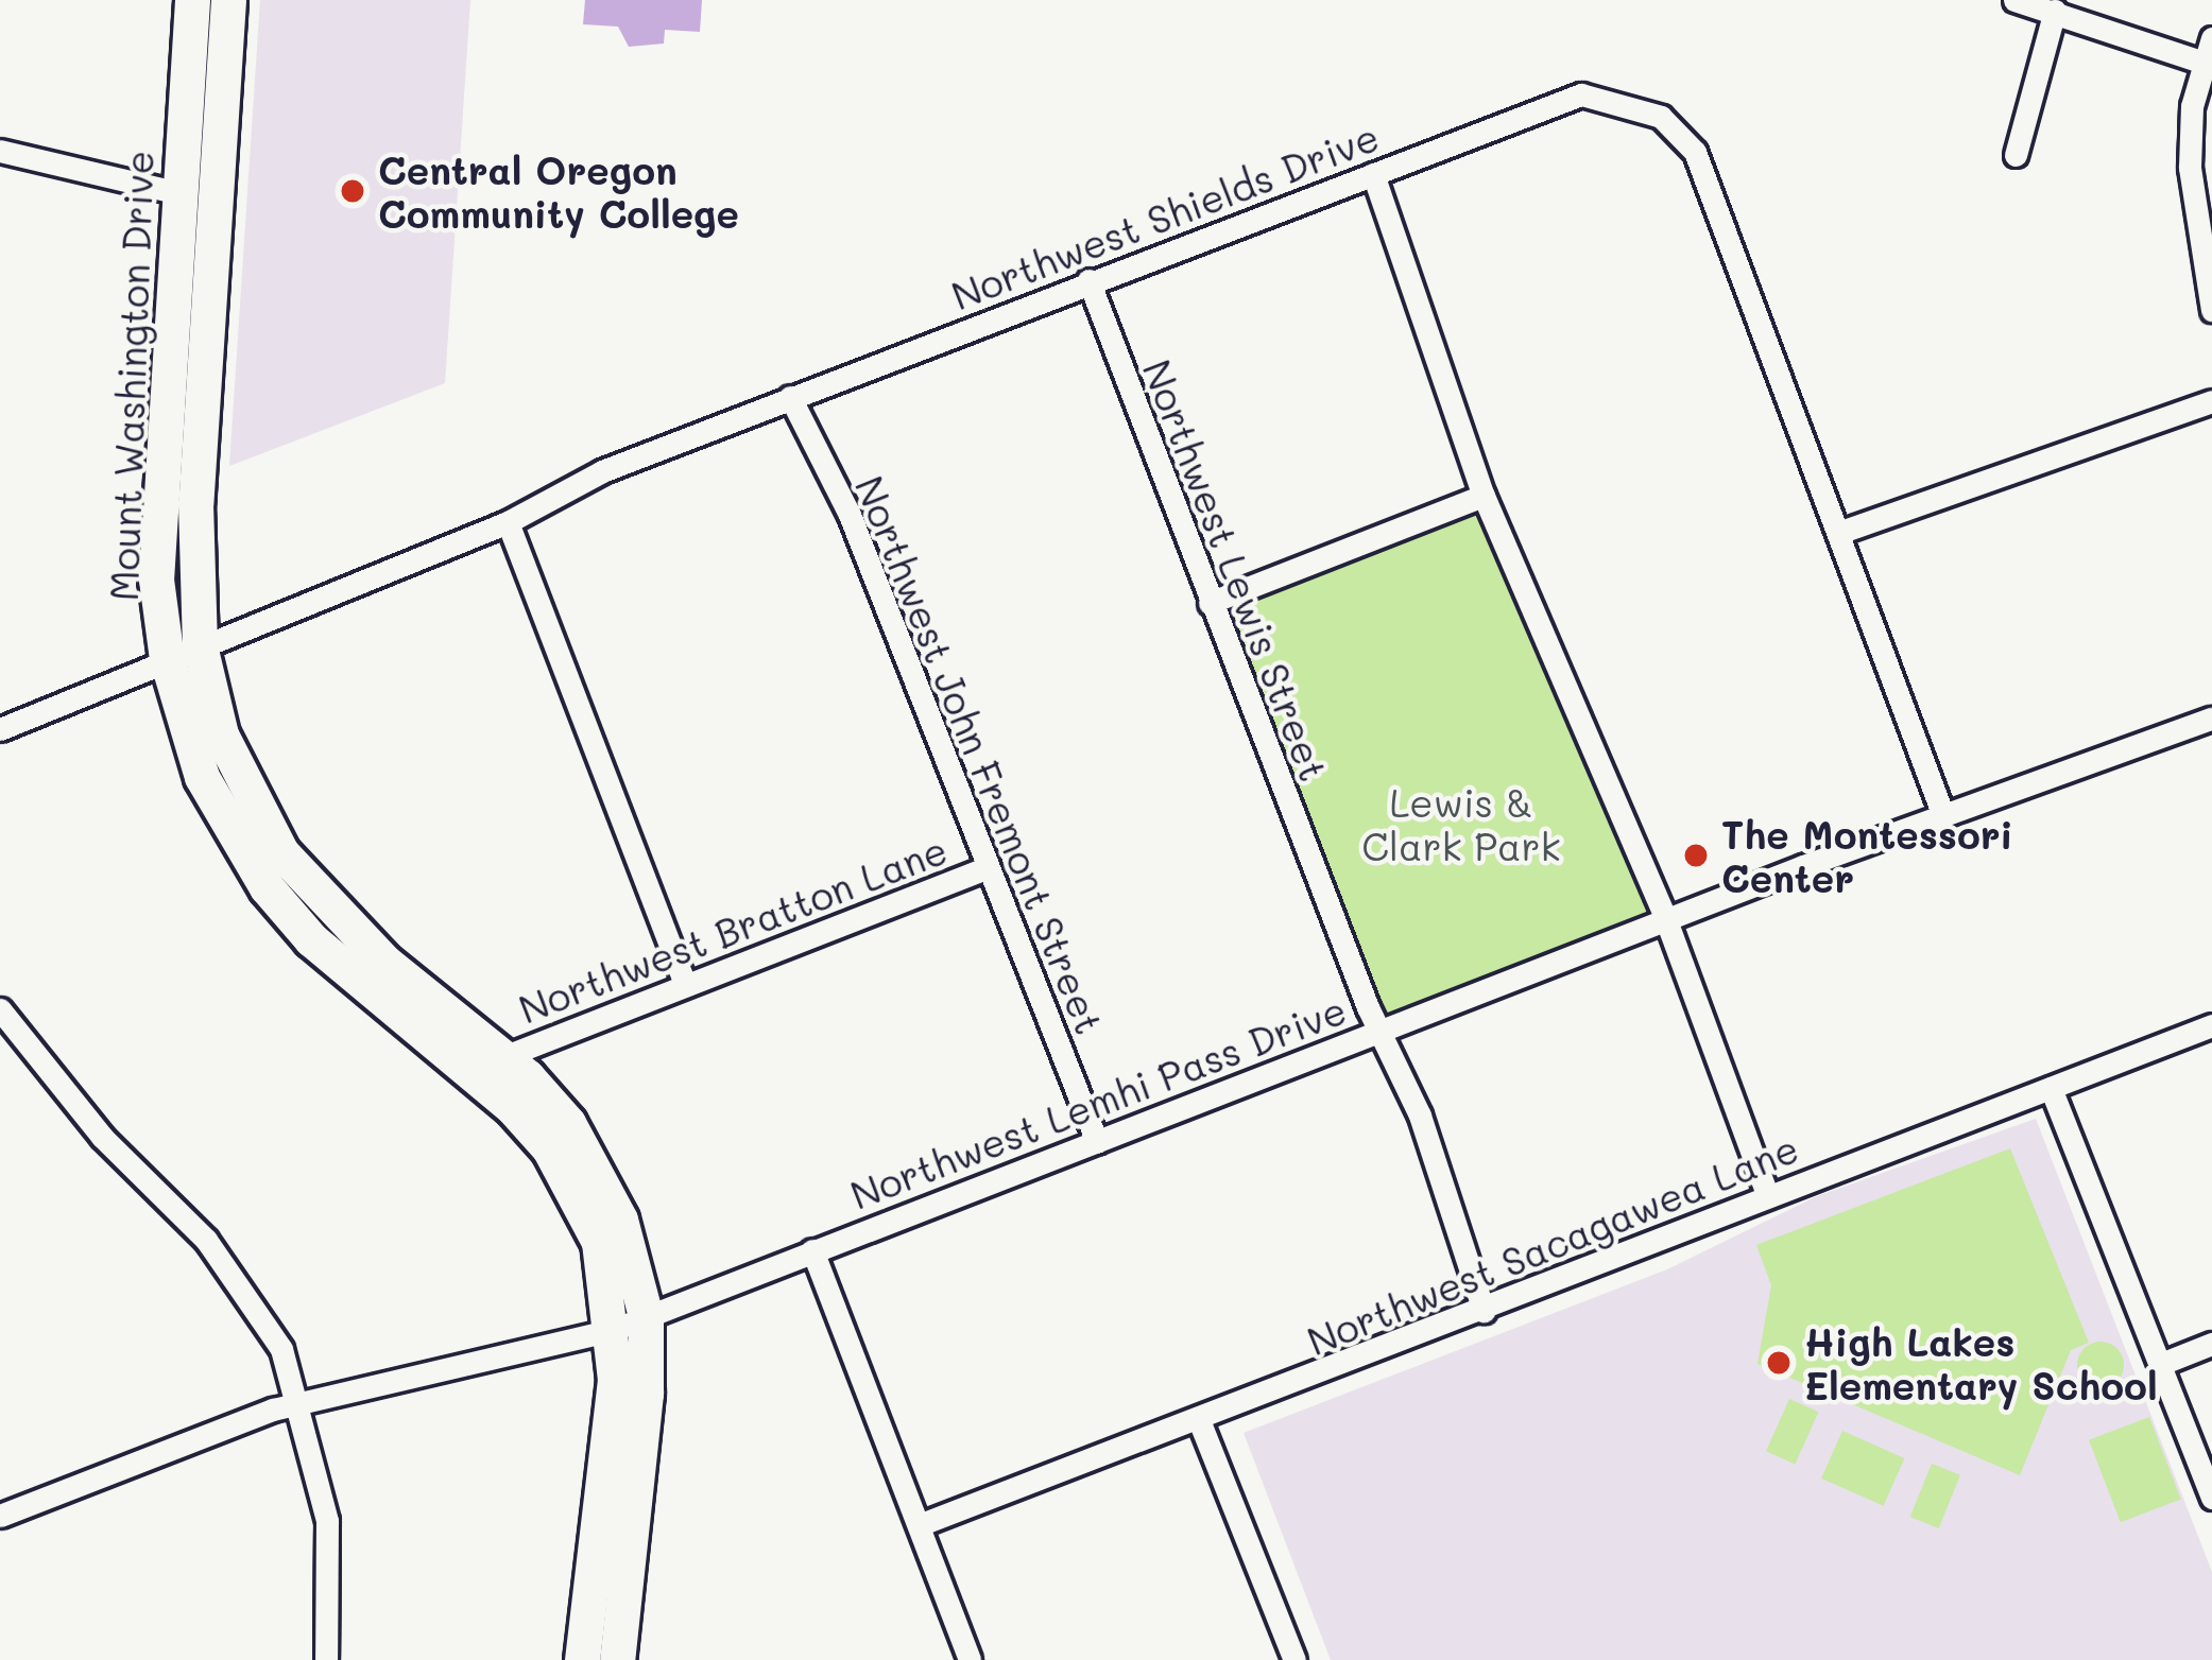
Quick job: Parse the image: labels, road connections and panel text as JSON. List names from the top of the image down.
{
  "streets": {
    "main road": ["Mount Washington Drive"],
    "street": [
      "Northwest Shields Drive",
      "Northwest Lewis Street",
      "Northwest John Fremont Street",
      "Northwest Bratton Lane",
      "Northwest Lemhi Pass Drive",
      "Northwest Sacagawea Lane"
    ]
  },
  "crossings": [
    ["Northwest Shields Drive", "Mount Washington Drive"],
    ["Northwest Shields Drive", "Northwest Lewis Street"],
    ["Northwest Shields Drive", "Northwest John Fremont Street"],
    ["Northwest Shields Drive", "Northwest Lemhi Pass Drive"],
    ["Mount Washington Drive", "Northwest Bratton Lane"],
    ["Mount Washington Drive", "Northwest Lemhi Pass Drive"],
    ["Northwest Lewis Street", "Northwest Lemhi Pass Drive"],
    ["Northwest Lewis Street", "Northwest Sacagawea Lane"],
    ["Northwest John Fremont Street", "Northwest Bratton Lane"],
    ["Northwest John Fremont Street", "Northwest Lemhi Pass Drive"]
  ],
  "parks": ["Lewis & Clark Park"],
  "places": ["Central Oregon Community College", "The Montessori Center", "High Lakes Elementary School"]
}
